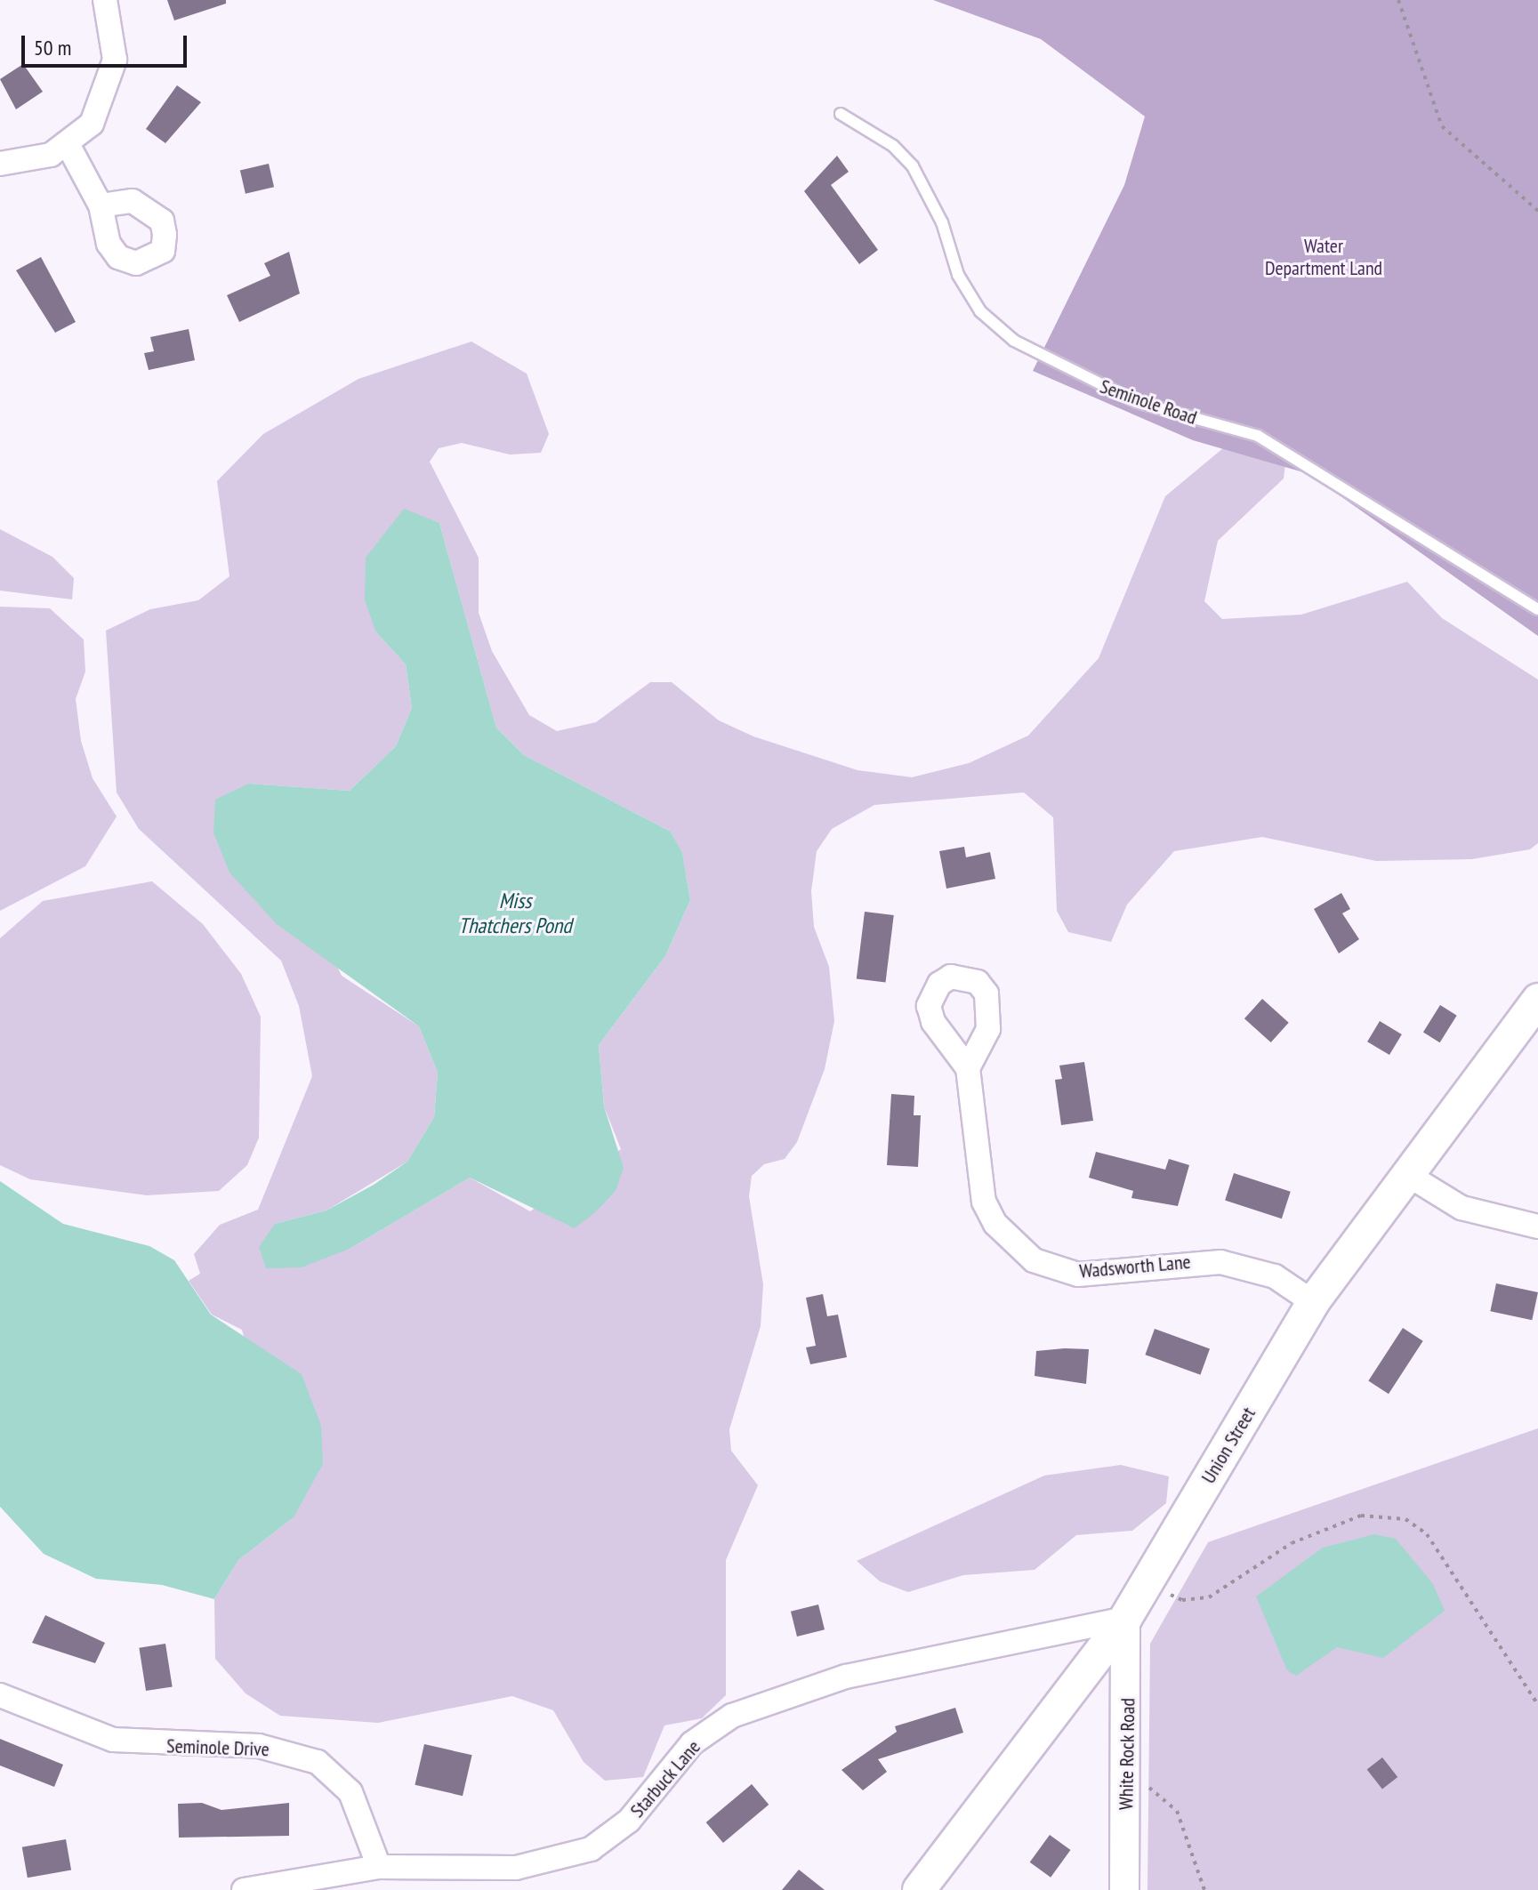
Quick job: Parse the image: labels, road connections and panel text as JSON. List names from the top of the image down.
{
  "streets": {
    "main road": ["Union Street"],
    "street": [
      "Wadsworth Lane",
      "Seminole Drive",
      "White Rock Road",
      "Starbuck Lane"
    ],
    "lane": ["Seminole Road"]
  },
  "crossings": [
    ["Wadsworth Lane", "Union Street"],
    ["Union Street", "White Rock Road"],
    ["Union Street", "Starbuck Lane"],
    ["Seminole Drive", "Starbuck Lane"],
    ["White Rock Road", "Starbuck Lane"]
  ],
  "water": ["Miss Thatchers Pond"],
  "parks": ["Water Department Land"],
  "scale_bar": "50 m"
}
